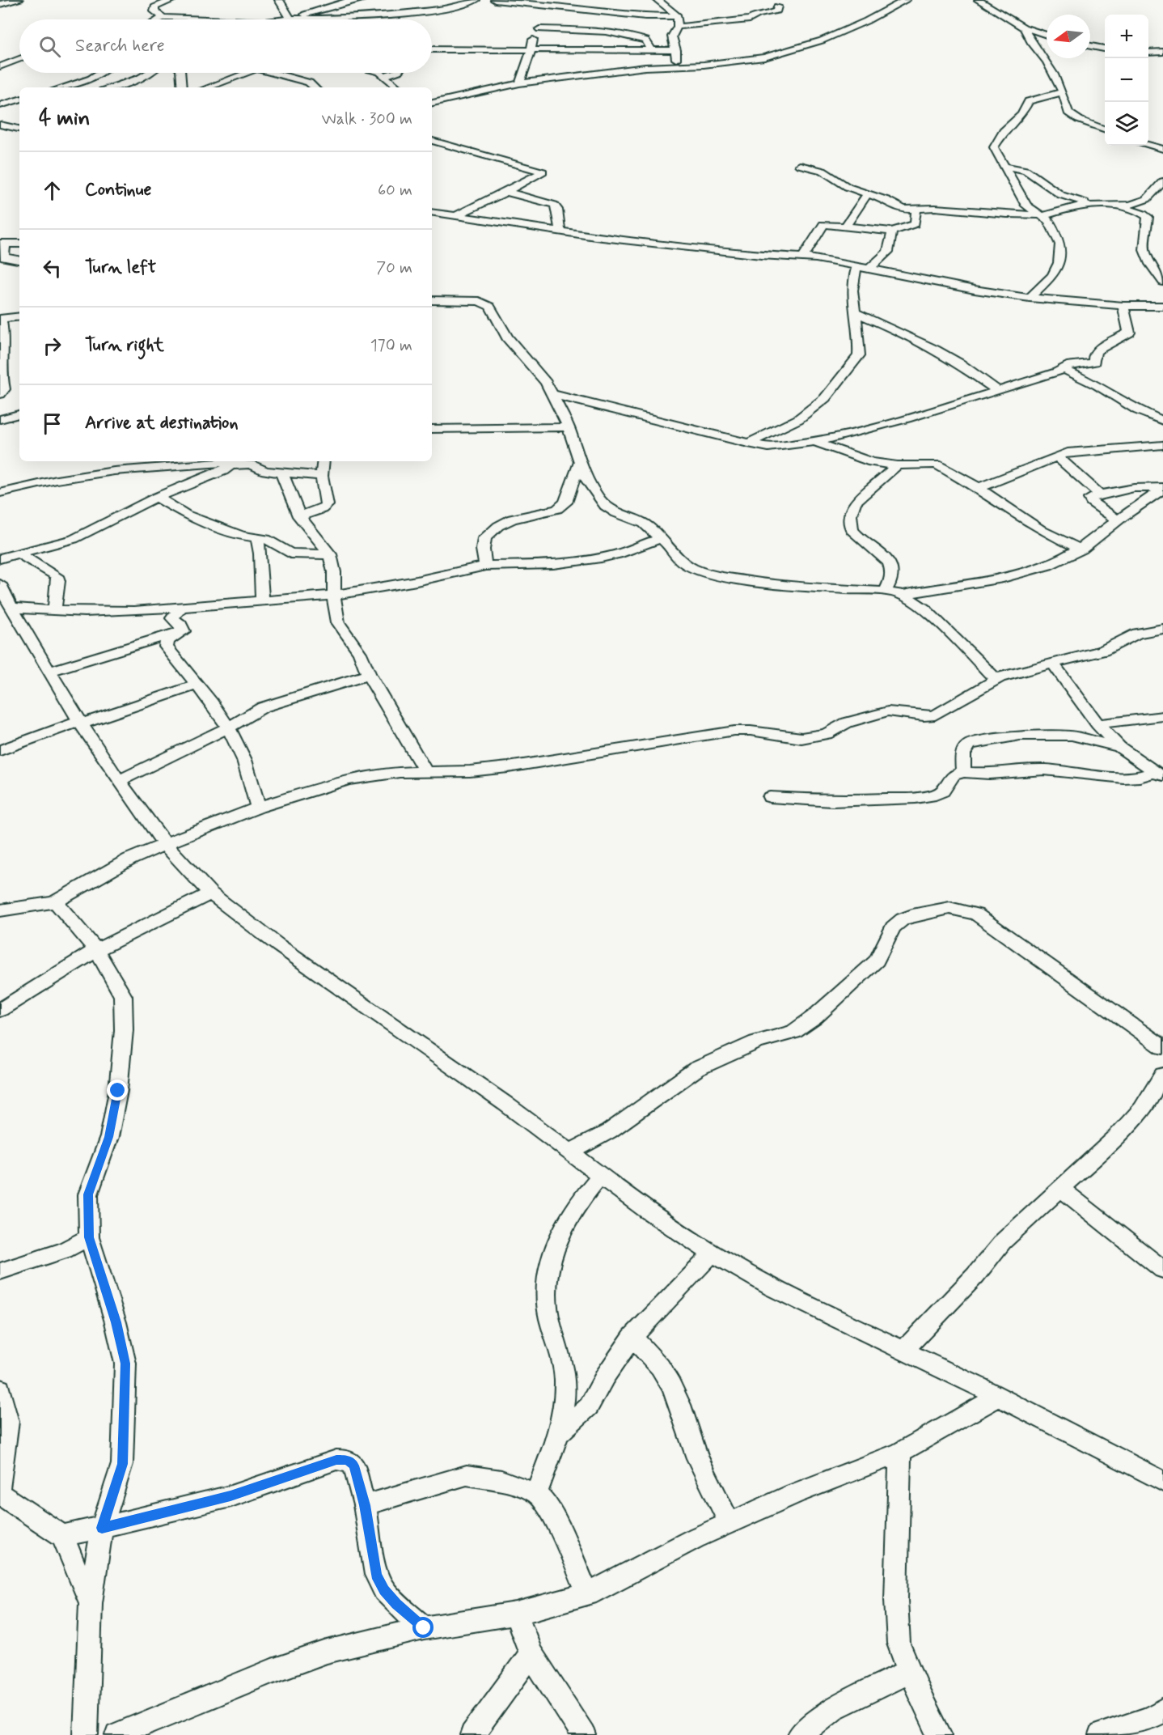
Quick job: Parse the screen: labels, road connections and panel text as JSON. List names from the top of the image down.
{
  "north": "left",
  "page": {
    "map_buttons": ["+", "−"],
    "search": "Search here",
    "heading": ["4 min", "Walk · 300 m"],
    "list": [
      ["Continue", "60 m"],
      ["Turn left", "70 m"],
      ["Turn right", "170 m"],
      "Arrive at destination"
    ]
  }
}
